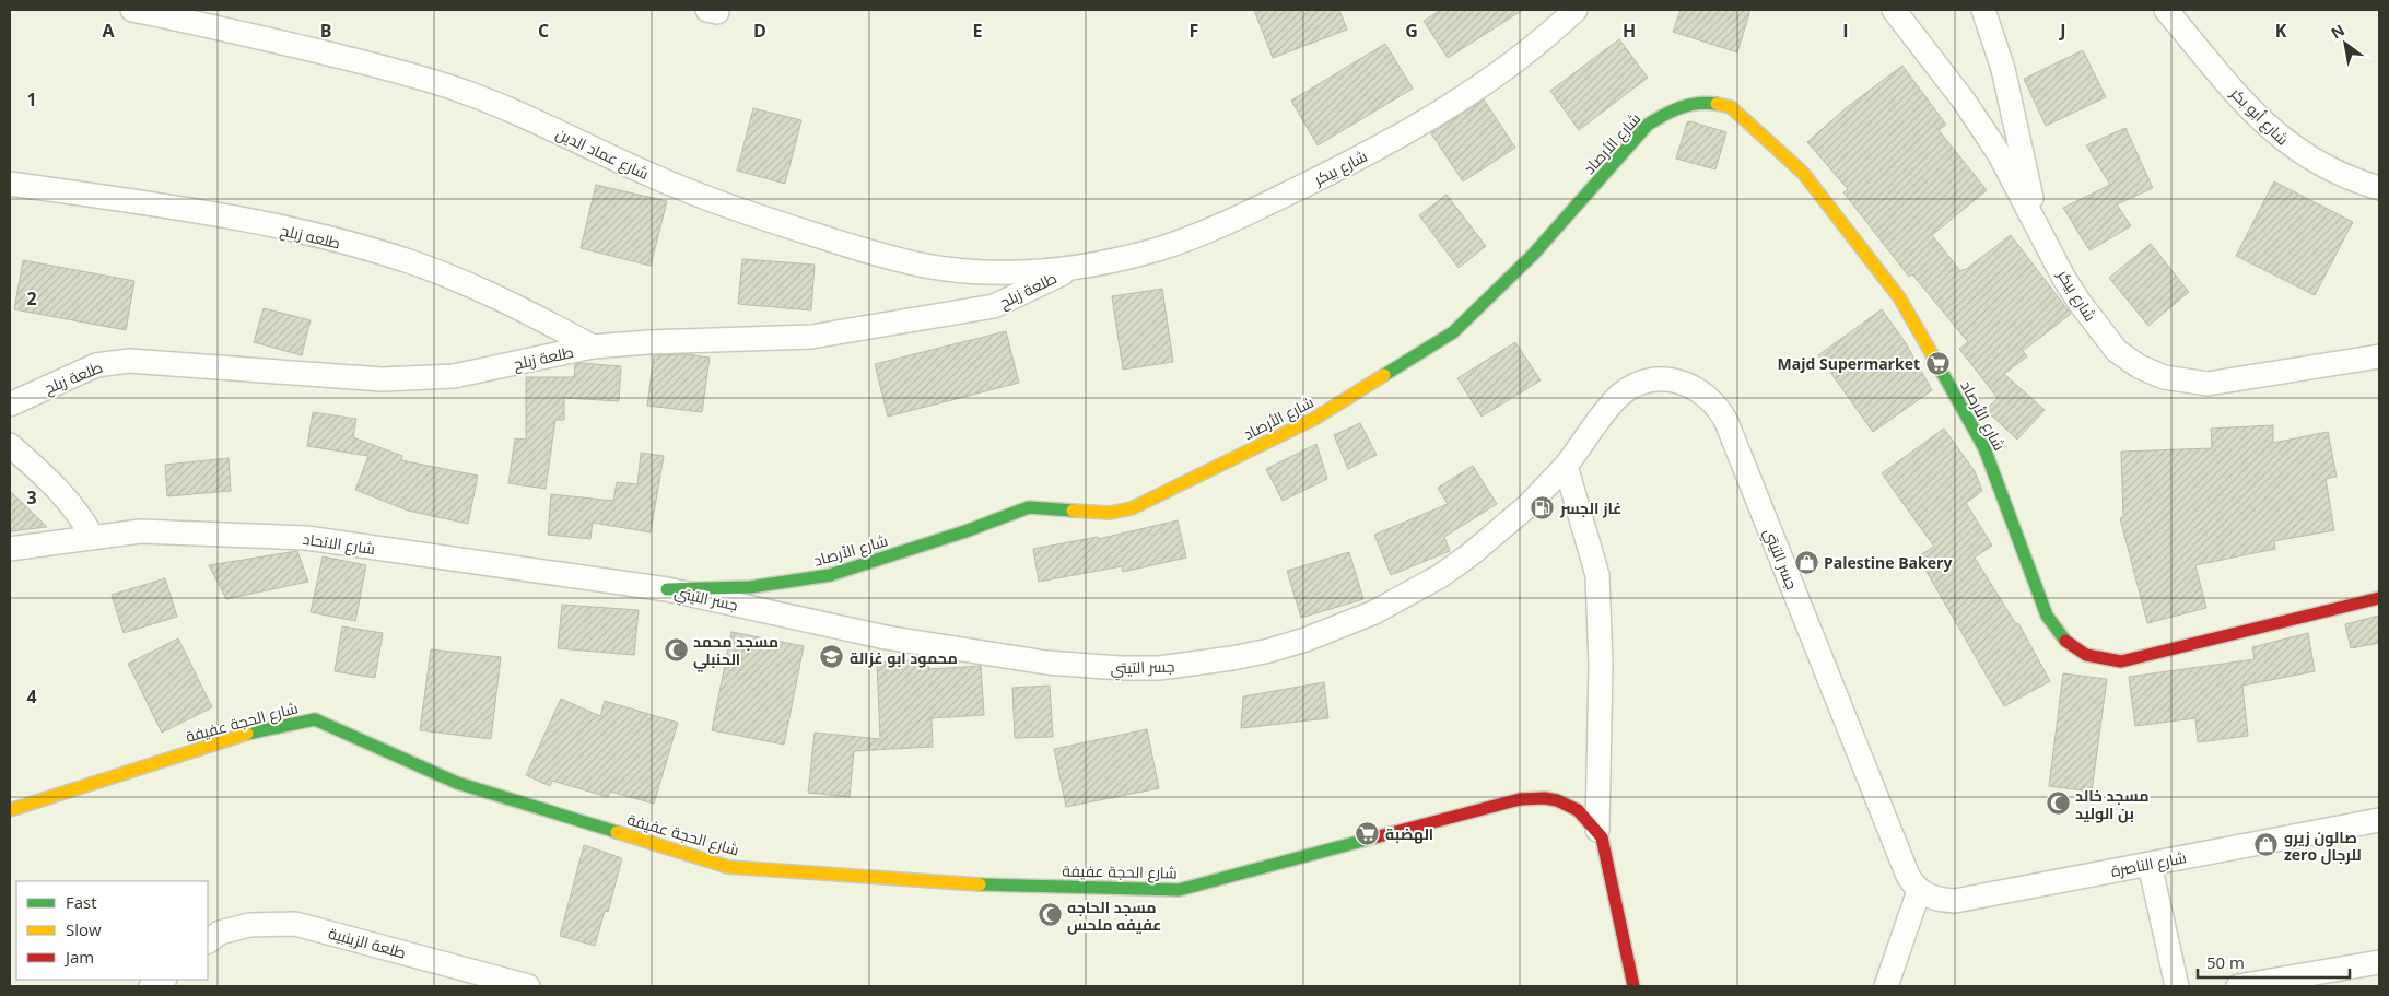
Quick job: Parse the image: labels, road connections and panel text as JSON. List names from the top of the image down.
{
  "streets": {
    "street": [
      "شارع أبو بكر",
      "شارع الأرصاد",
      "شارع عماد الدين",
      "شارع بيكر",
      "طلعه زبلح",
      "طلعة زبلح",
      "شارع الاتحاد",
      "جسر التيتي",
      "شارع الحجة عفيفة",
      "شارع الناصرة",
      "طلعة الزينبية"
    ]
  },
  "crossings": [
    ["شارع الأرصاد", "شارع الاتحاد"],
    ["شارع الأرصاد", "جسر التيتي"],
    ["شارع عماد الدين", "شارع بيكر"],
    ["شارع عماد الدين", "طلعة زبلح"],
    ["شارع بيكر", "طلعة زبلح"],
    ["طلعه زبلح", "طلعة زبلح"],
    ["شارع الاتحاد", "جسر التيتي"],
    ["جسر التيتي", "شارع الناصرة"]
  ],
  "places": {
    "supermarket": ["Majd Supermarket", "الهضبة"],
    "fuel station": ["غاز الجسر"],
    "shop": ["Palestine Bakery", "صالون زيرو zero للرجال"],
    "mosque": ["مسجد محمد الحنبلي", "مسجد خالد بن الوليد", "مسجد الحاجه عفيفه ملحس"],
    "school or university": ["محمود ابو غزالة"]
  },
  "legend": ["Fast", "Slow", "Jam"],
  "scale_bar": "50 m",
  "north": "top left",
  "grid": {
    "columns": [
      "A",
      "B",
      "C",
      "D",
      "E",
      "F",
      "G",
      "H",
      "I",
      "J",
      "K"
    ],
    "rows": [
      "1",
      "2",
      "3",
      "4"
    ]
  }
}
